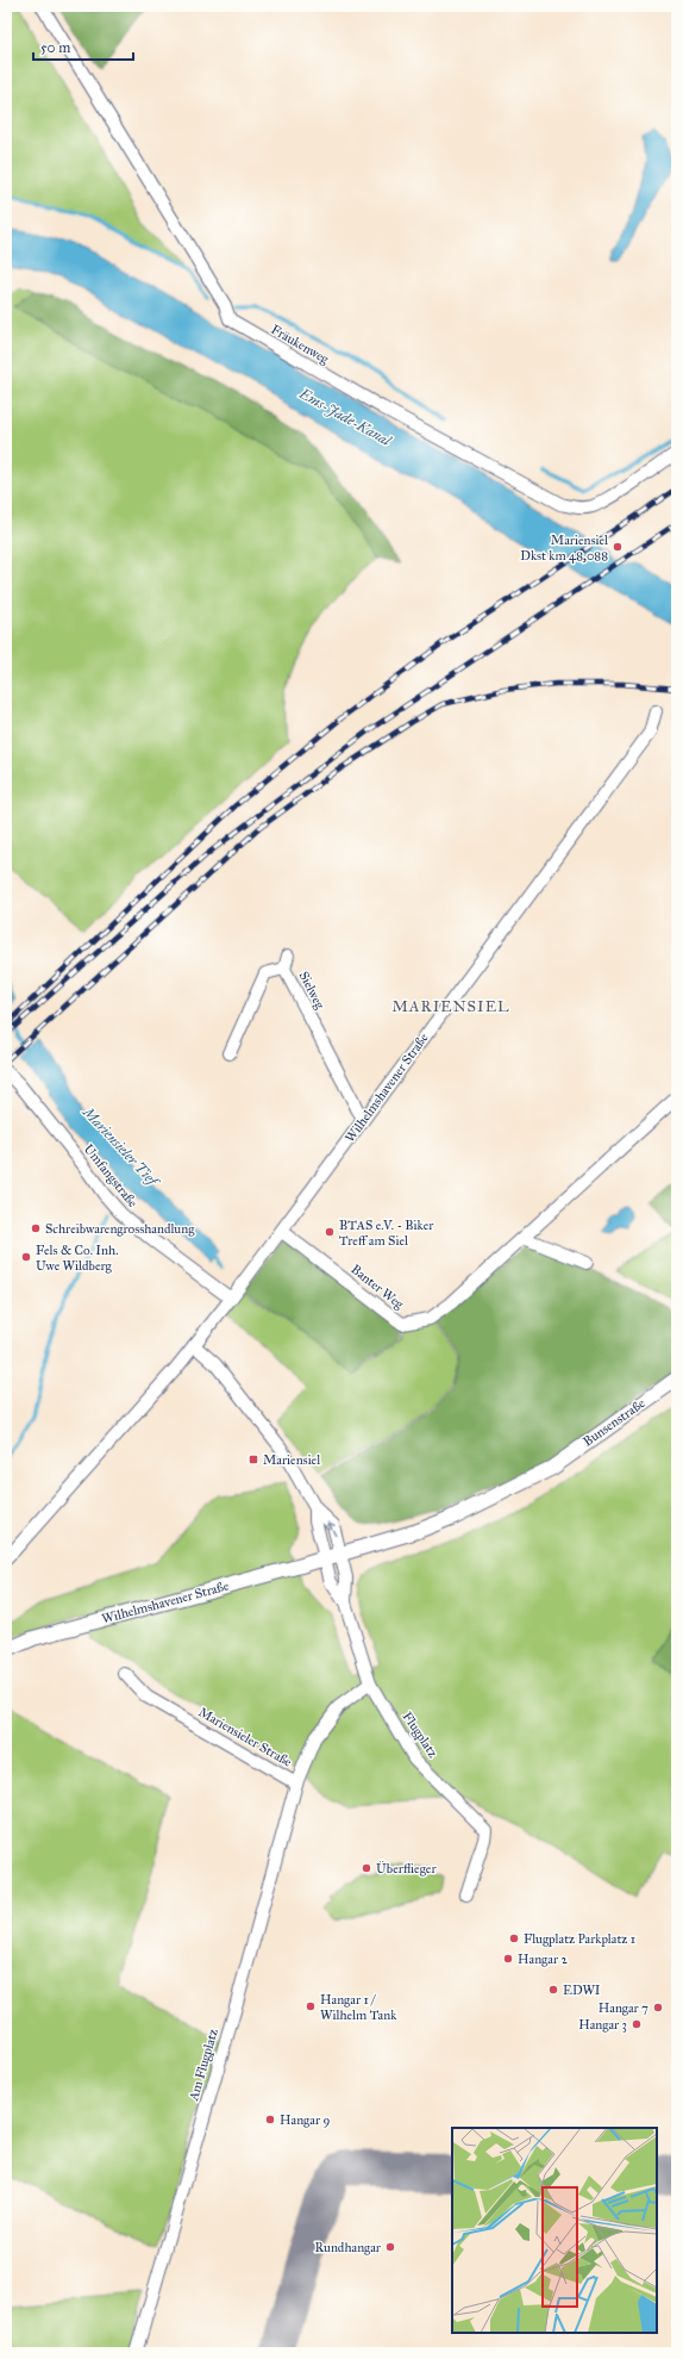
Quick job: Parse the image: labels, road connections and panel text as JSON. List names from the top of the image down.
{
  "streets": {
    "street": [
      "Fräukenweg",
      "Sielweg",
      "Wilhelmshavener Straße",
      "Umfangstraße",
      "Banter Weg",
      "Bunsenstraße",
      "Flugplatz",
      "Mariensieler Straße",
      "Am Flugplatz"
    ]
  },
  "crossings": [
    ["Sielweg", "Wilhelmshavener Straße"],
    ["Wilhelmshavener Straße", "Umfangstraße"],
    ["Wilhelmshavener Straße", "Banter Weg"],
    ["Wilhelmshavener Straße", "Bunsenstraße"],
    ["Wilhelmshavener Straße", "Flugplatz"],
    ["Flugplatz", "Mariensieler Straße"],
    ["Mariensieler Straße", "Am Flugplatz"]
  ],
  "districts": ["MARIENSIEL"],
  "water": ["Ems-Jade-Kanal", "Mariensieler Tief"],
  "places": {
    "other": [
      "Mariensiel Dkst km 48,088",
      "Schreibwarengrosshandlung",
      "BTAS e.V. - Biker Treff am Siel",
      "Fels & Co. Inh. Uwe Wildberg",
      "Überflieger",
      "Flugplatz Parkplatz 1",
      "Hangar 2",
      "EDWI",
      "Hangar 1 / Wilhelm Tank",
      "Hangar 7",
      "Hangar 3",
      "Hangar 9",
      "Rundhangar"
    ],
    "transit": ["Mariensiel"]
  },
  "scale_bar": "50 m"
}
